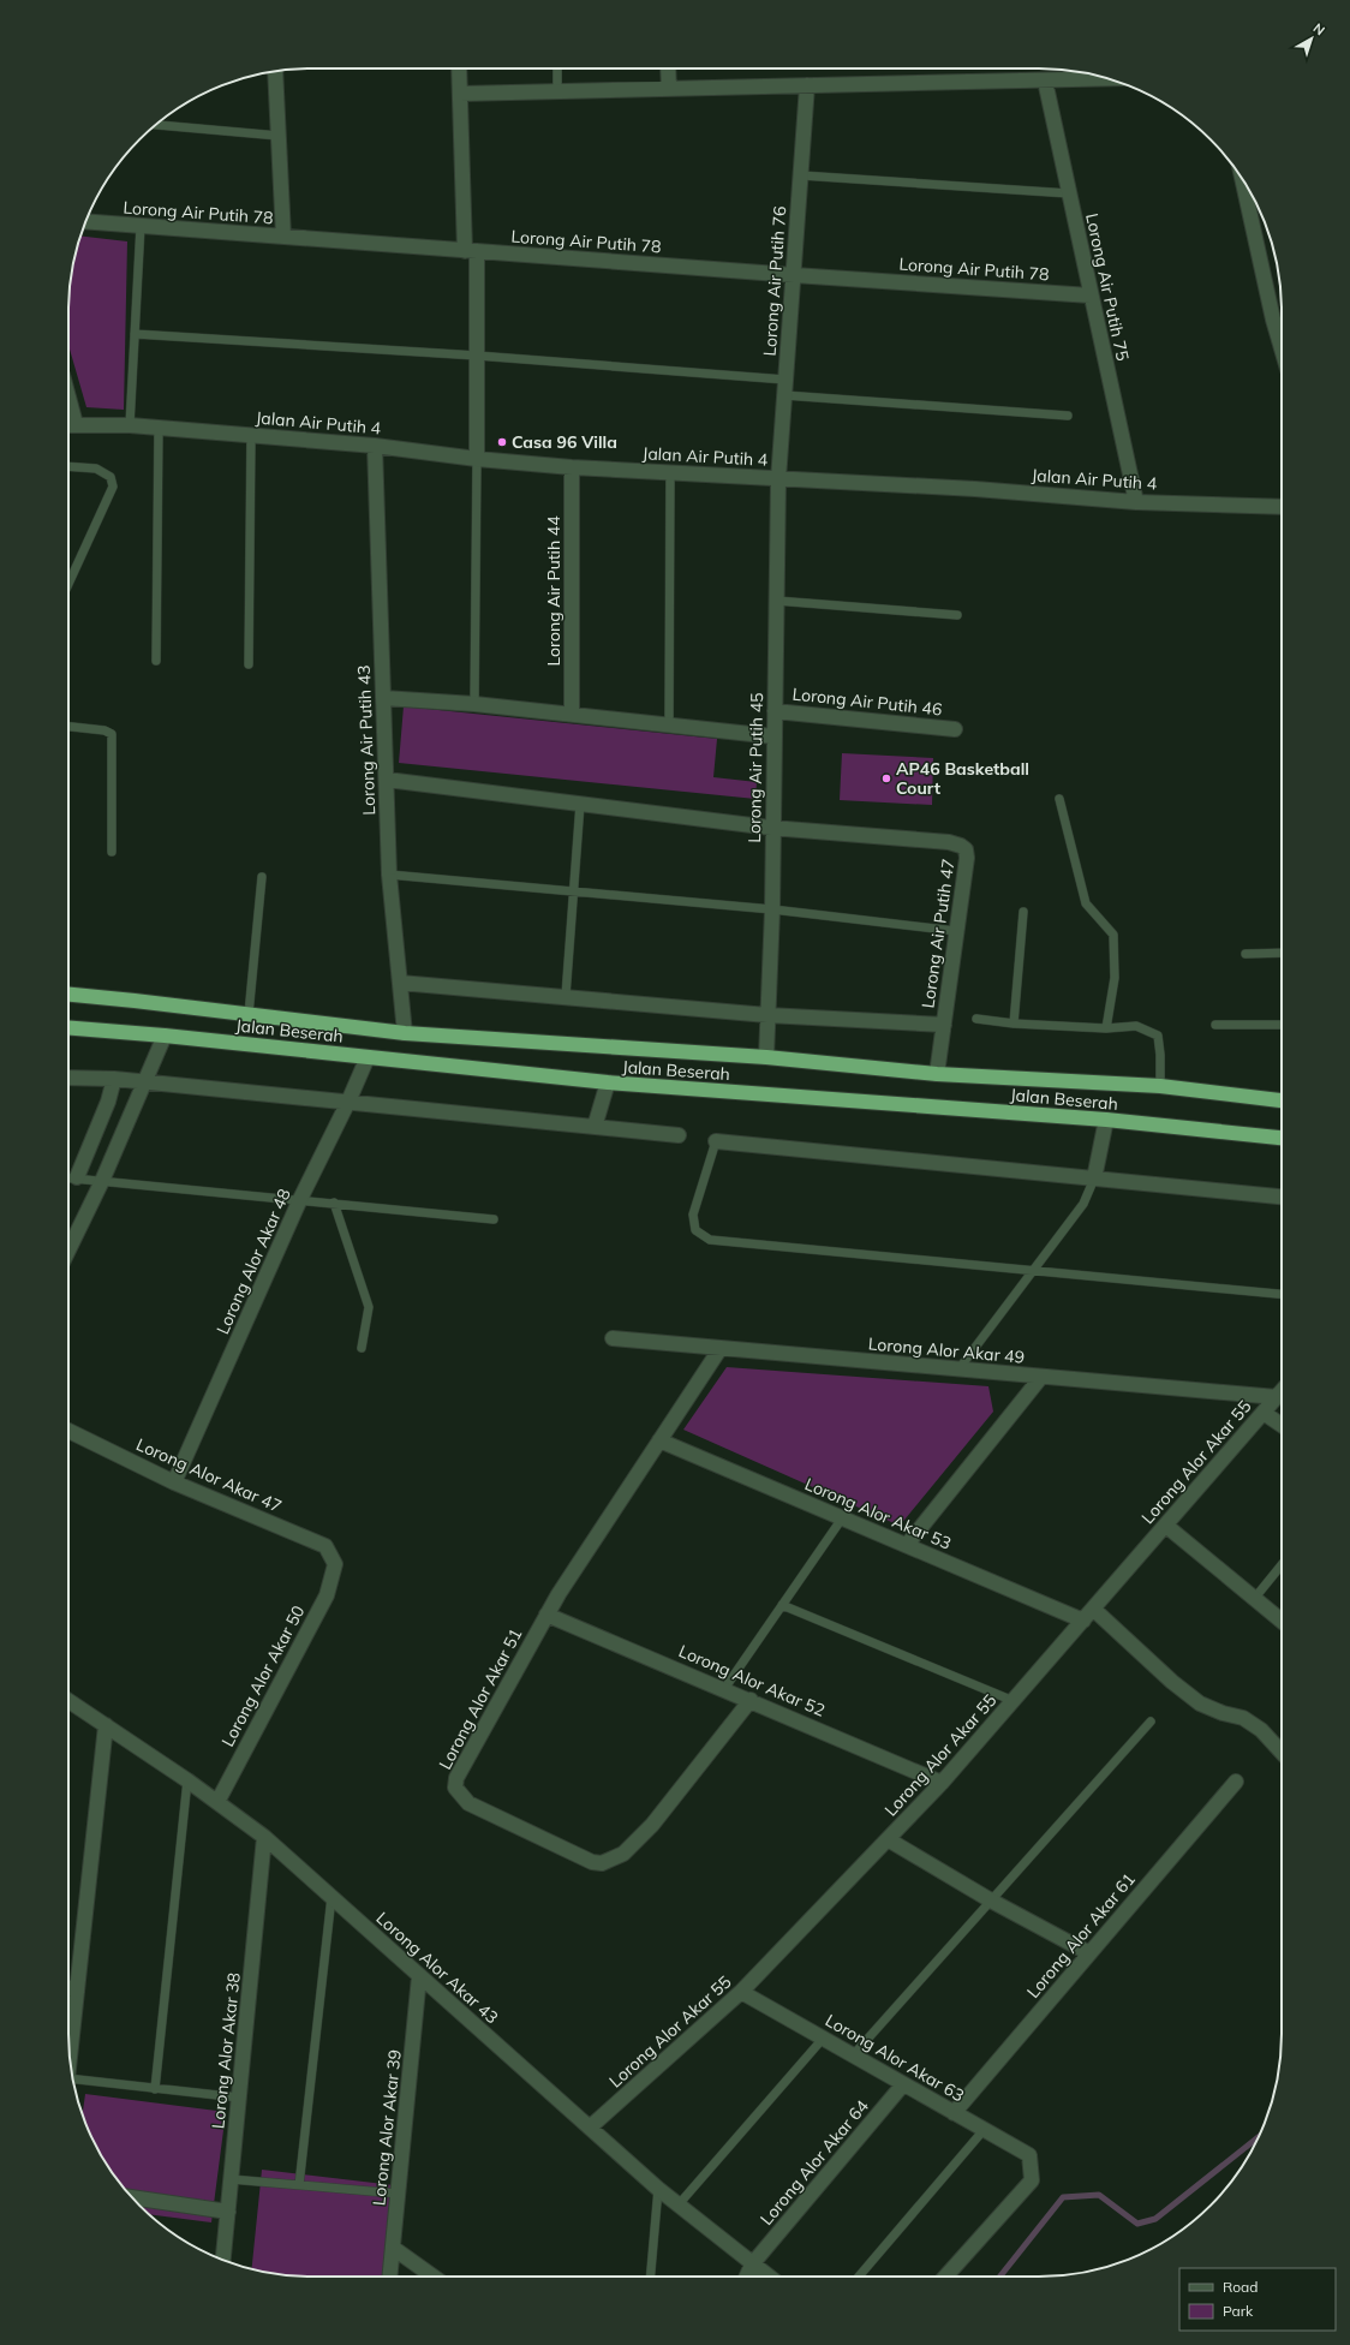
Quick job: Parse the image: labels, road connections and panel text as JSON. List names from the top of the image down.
{
  "streets": {
    "highway": ["Jalan Beserah"],
    "street": [
      "Lorong Air Putih 78",
      "Lorong Air Putih 76",
      "Lorong Air Putih 75",
      "Jalan Air Putih 4",
      "Lorong Air Putih 44",
      "Lorong Air Putih 46",
      "Lorong Air Putih 43",
      "Lorong Air Putih 45",
      "Lorong Air Putih 47",
      "Lorong Alor Akar 48",
      "Lorong Alor Akar 49",
      "Lorong Alor Akar 55",
      "Lorong Alor Akar 47",
      "Lorong Alor Akar 53",
      "Lorong Alor Akar 50",
      "Lorong Alor Akar 52",
      "Lorong Alor Akar 51",
      "Lorong Alor Akar 61",
      "Lorong Alor Akar 43",
      "Lorong Alor Akar 38",
      "Lorong Alor Akar 63",
      "Lorong Alor Akar 39",
      "Lorong Alor Akar 64"
    ]
  },
  "crossings": [
    ["Lorong Air Putih 78", "Lorong Air Putih 76"],
    ["Lorong Air Putih 78", "Lorong Air Putih 75"],
    ["Lorong Air Putih 76", "Jalan Air Putih 4"],
    ["Lorong Air Putih 76", "Lorong Air Putih 45"],
    ["Lorong Air Putih 75", "Jalan Air Putih 4"],
    ["Jalan Air Putih 4", "Lorong Air Putih 44"],
    ["Jalan Air Putih 4", "Lorong Air Putih 43"],
    ["Jalan Air Putih 4", "Lorong Air Putih 45"],
    ["Lorong Air Putih 46", "Lorong Air Putih 45"],
    ["Lorong Air Putih 43", "Jalan Beserah"],
    ["Lorong Air Putih 45", "Lorong Air Putih 47"],
    ["Lorong Air Putih 45", "Jalan Beserah"],
    ["Lorong Air Putih 47", "Jalan Beserah"],
    ["Jalan Beserah", "Lorong Alor Akar 48"],
    ["Lorong Alor Akar 48", "Lorong Alor Akar 47"],
    ["Lorong Alor Akar 49", "Lorong Alor Akar 55"],
    ["Lorong Alor Akar 49", "Lorong Alor Akar 51"],
    ["Lorong Alor Akar 55", "Lorong Alor Akar 53"],
    ["Lorong Alor Akar 55", "Lorong Alor Akar 52"],
    ["Lorong Alor Akar 55", "Lorong Alor Akar 43"],
    ["Lorong Alor Akar 55", "Lorong Alor Akar 63"],
    ["Lorong Alor Akar 47", "Lorong Alor Akar 50"],
    ["Lorong Alor Akar 53", "Lorong Alor Akar 51"],
    ["Lorong Alor Akar 50", "Lorong Alor Akar 43"],
    ["Lorong Alor Akar 52", "Lorong Alor Akar 51"],
    ["Lorong Alor Akar 61", "Lorong Alor Akar 63"],
    ["Lorong Alor Akar 43", "Lorong Alor Akar 38"],
    ["Lorong Alor Akar 43", "Lorong Alor Akar 39"],
    ["Lorong Alor Akar 43", "Lorong Alor Akar 64"],
    ["Lorong Alor Akar 63", "Lorong Alor Akar 64"]
  ],
  "places": ["Casa 96 Villa", "AP46 Basketball Court"],
  "legend": ["Road", "Park"],
  "north": "top right"
}
